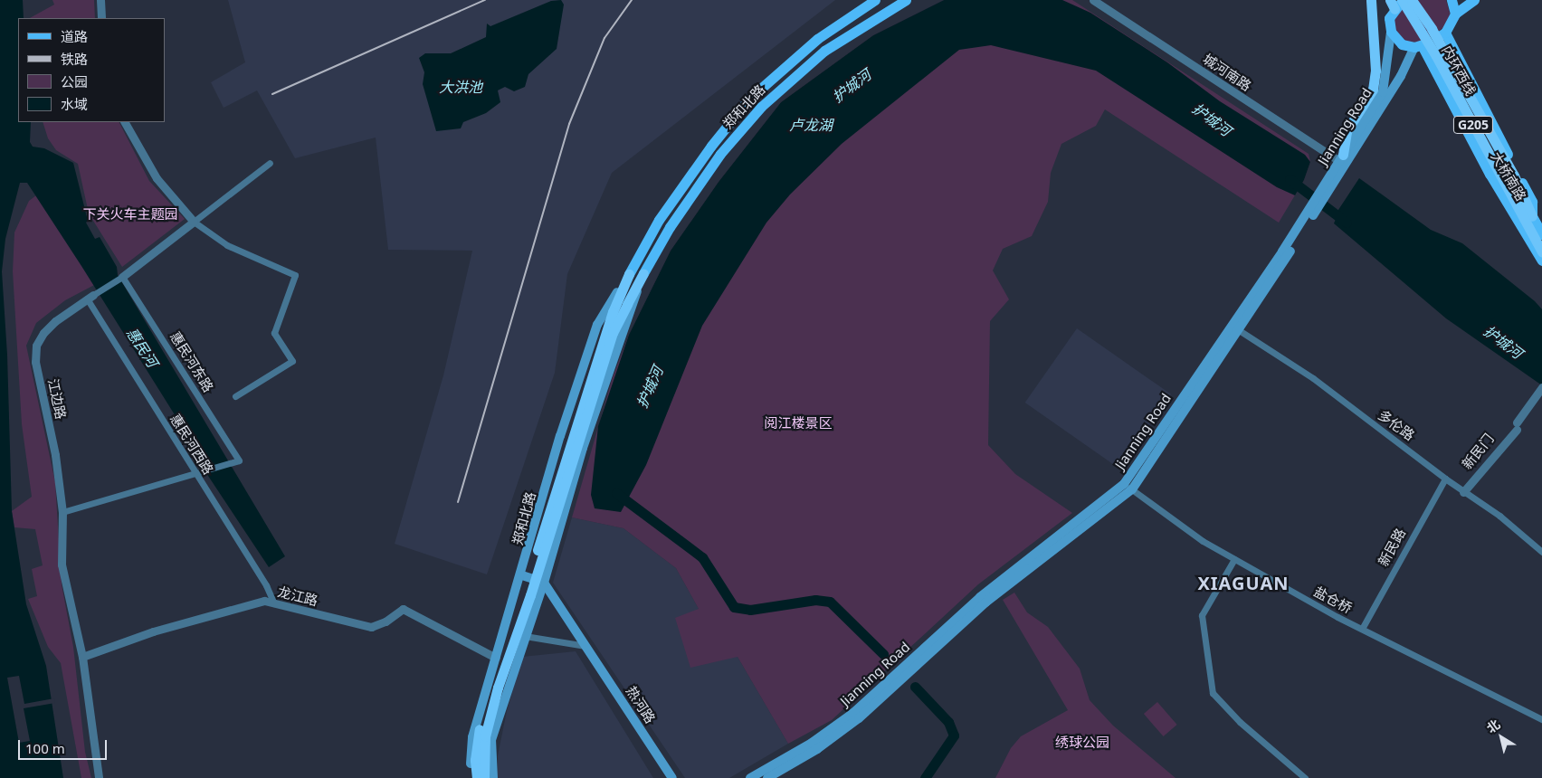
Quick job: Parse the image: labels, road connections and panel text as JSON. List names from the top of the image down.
{
  "streets": {
    "highway": ["内环西线", "郑和北路", "G205"],
    "main road": ["Jianning Road", "大桥南路", "热河路"],
    "street": [
      "城河南路",
      "惠民河东路",
      "江边路",
      "多伦路",
      "惠民河西路",
      "新民路",
      "龙江路",
      "盐仓桥"
    ]
  },
  "crossings": [
    ["城河南路", "Jianning Road"],
    ["郑和北路", "龙江路"],
    ["郑和北路", "热河路"],
    ["Jianning Road", "大桥南路"],
    ["Jianning Road", "多伦路"],
    ["Jianning Road", "盐仓桥"],
    ["惠民河东路", "江边路"],
    ["惠民河东路", "惠民河西路"],
    ["江边路", "惠民河西路"],
    ["江边路", "龙江路"],
    ["多伦路", "新民路"],
    ["惠民河西路", "龙江路"],
    ["新民路", "盐仓桥"]
  ],
  "districts": ["XIAGUAN"],
  "water": [
    "护城河",
    "大洪池",
    "卢龙湖",
    "惠民河"
  ],
  "parks": ["下关火车主题园", "阅江楼景区", "绣球公园"],
  "legend": [
    "道路",
    "铁路",
    "公园",
    "水域"
  ],
  "scale_bar": "100 m",
  "north": "top left"
}
